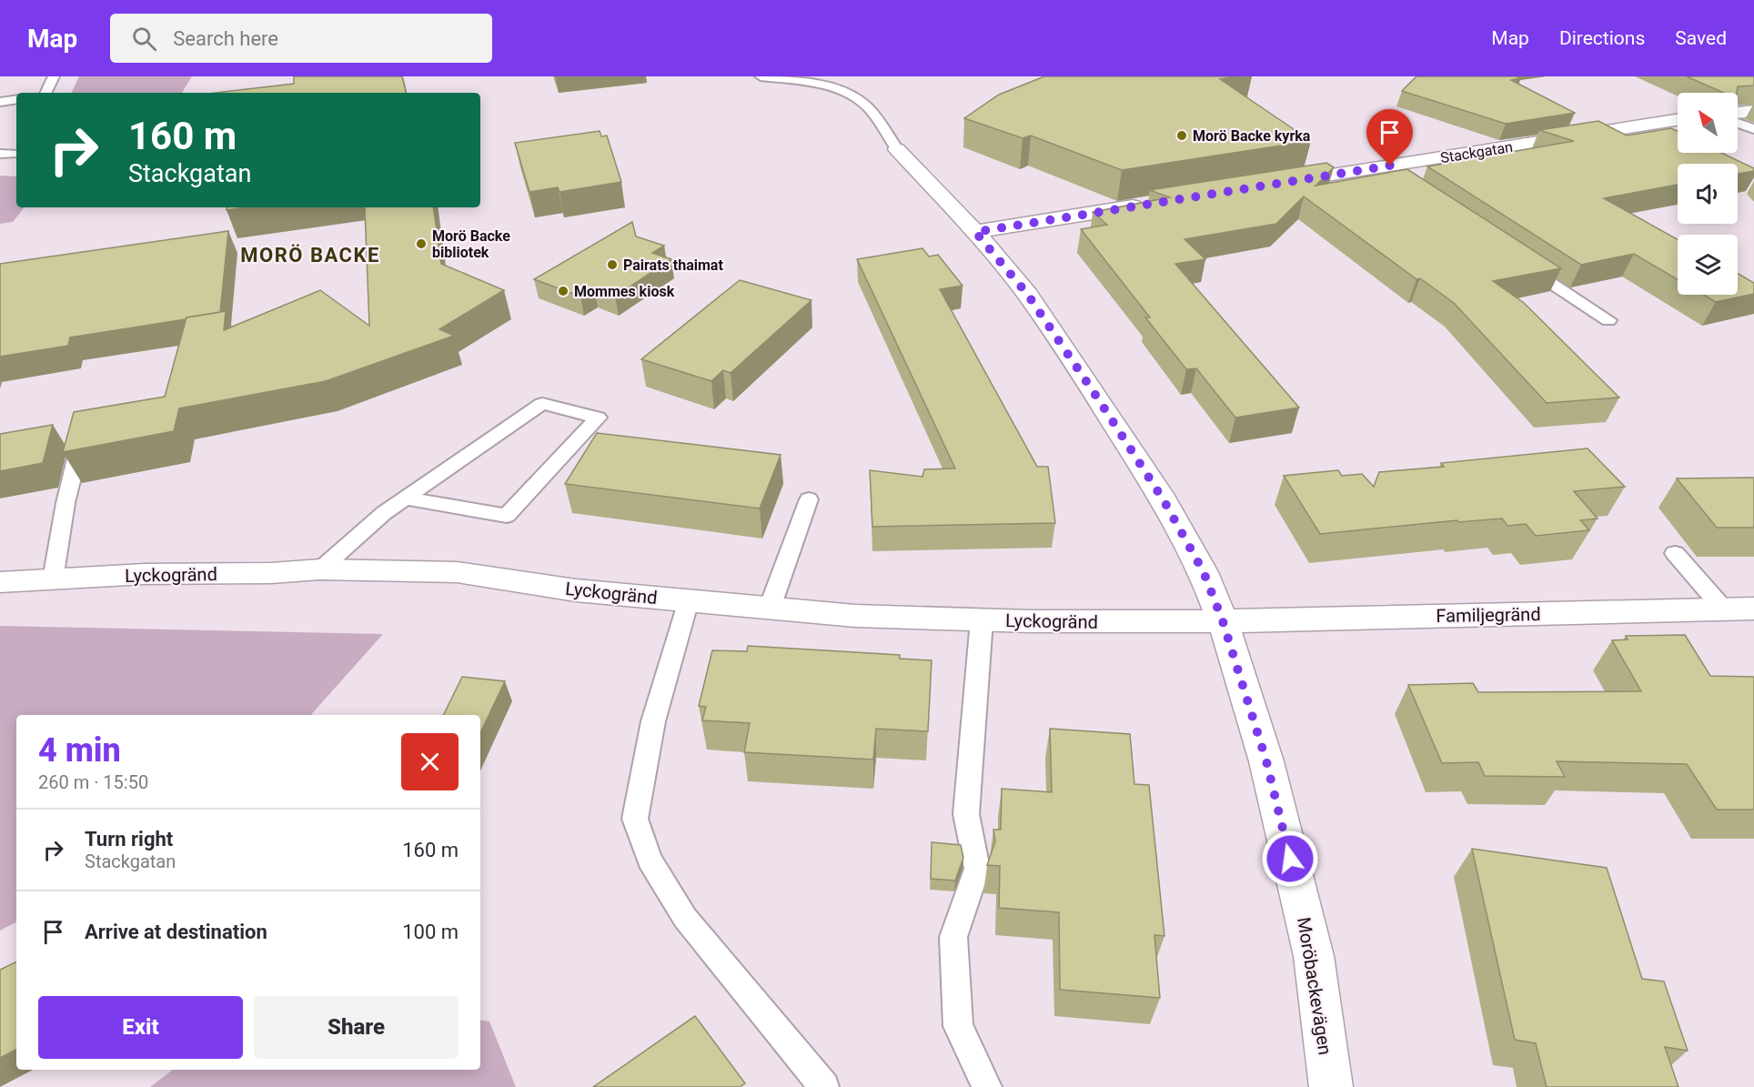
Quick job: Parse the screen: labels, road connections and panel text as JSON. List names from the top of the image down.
{
  "streets": {
    "street": [
      "Stackgatan",
      "Lyckogränd",
      "Familjegränd",
      "Moröbackevägen"
    ]
  },
  "crossings": [
    ["Lyckogränd", "Familjegränd"],
    ["Lyckogränd", "Moröbackevägen"],
    ["Familjegränd", "Moröbackevägen"]
  ],
  "districts": ["MORÖ BACKE"],
  "places": [
    "Morö Backe kyrka",
    "Morö Backe bibliotek",
    "Pairats thaimat",
    "Mommes kiosk"
  ],
  "north": "top left",
  "page": {
    "header": "Map",
    "search": "Search here",
    "nav": ["Map", "Directions", "Saved"],
    "turn": ["160 m", "Stackgatan"],
    "heading": ["4 min", "260 m · 15:50"],
    "list": [
      {
        "name": "Turn right",
        "note": "Stackgatan",
        "value": "160 m"
      },
      {
        "name": "Arrive at destination",
        "value": "100 m"
      }
    ],
    "buttons": ["Exit", "Share"]
  }
}
